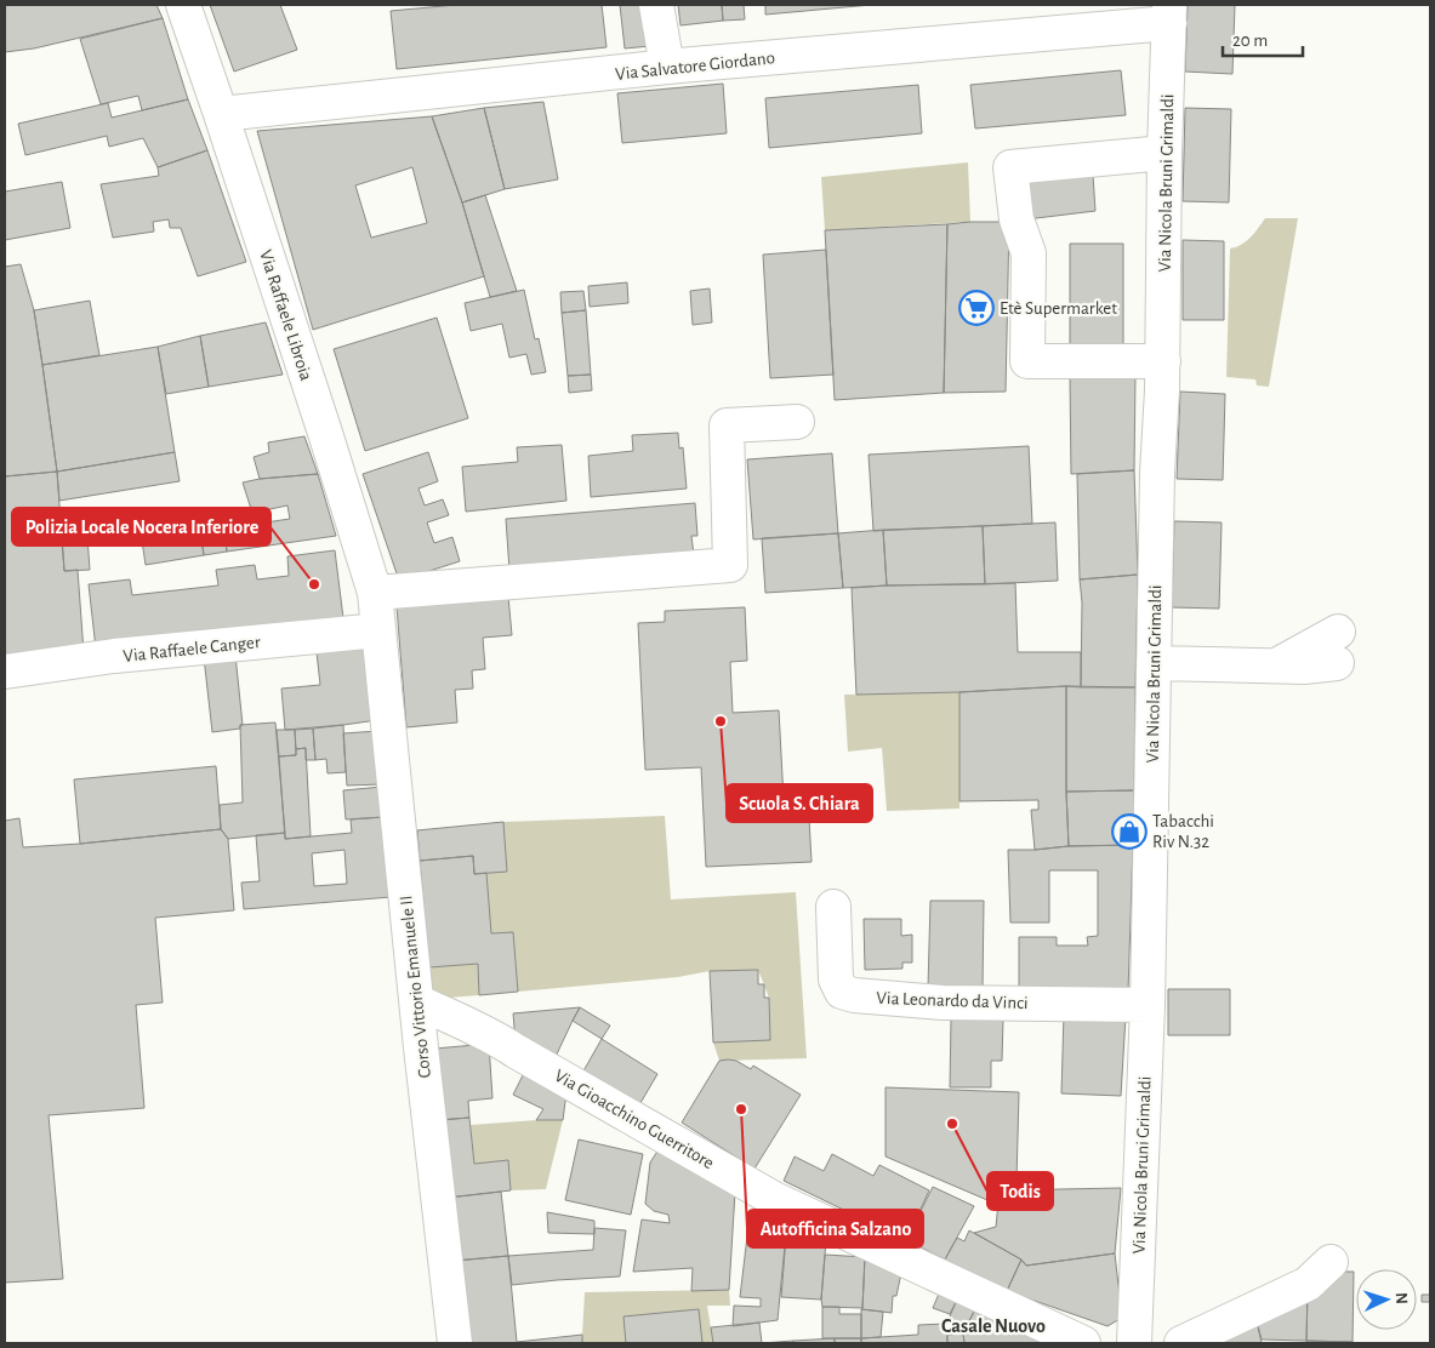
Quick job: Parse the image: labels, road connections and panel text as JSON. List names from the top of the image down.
{
  "streets": {
    "street": [
      "Via Salvatore Giordano",
      "Via Nicola Bruni Grimaldi",
      "Via Raffaele Libroia",
      "Via Raffaele Canger",
      "Corso Vittorio Emanuele II",
      "Via Leonardo da Vinci",
      "Via Gioacchino Guerritore"
    ]
  },
  "crossings": [
    ["Via Salvatore Giordano", "Via Nicola Bruni Grimaldi"],
    ["Via Salvatore Giordano", "Via Raffaele Libroia"],
    ["Via Nicola Bruni Grimaldi", "Via Leonardo da Vinci"],
    ["Via Raffaele Libroia", "Via Raffaele Canger"],
    ["Via Raffaele Libroia", "Corso Vittorio Emanuele II"],
    ["Via Raffaele Canger", "Corso Vittorio Emanuele II"],
    ["Corso Vittorio Emanuele II", "Via Gioacchino Guerritore"]
  ],
  "districts": ["Casale Nuovo"],
  "places": {
    "supermarket": ["Etè Supermarket"],
    "other": [
      "Polizia Locale Nocera Inferiore",
      "Scuola S. Chiara",
      "Autofficina Salzano",
      "Todis"
    ],
    "shop": ["Tabacchi Riv N.32"]
  },
  "scale_bar": "20 m",
  "north": "right"
}
